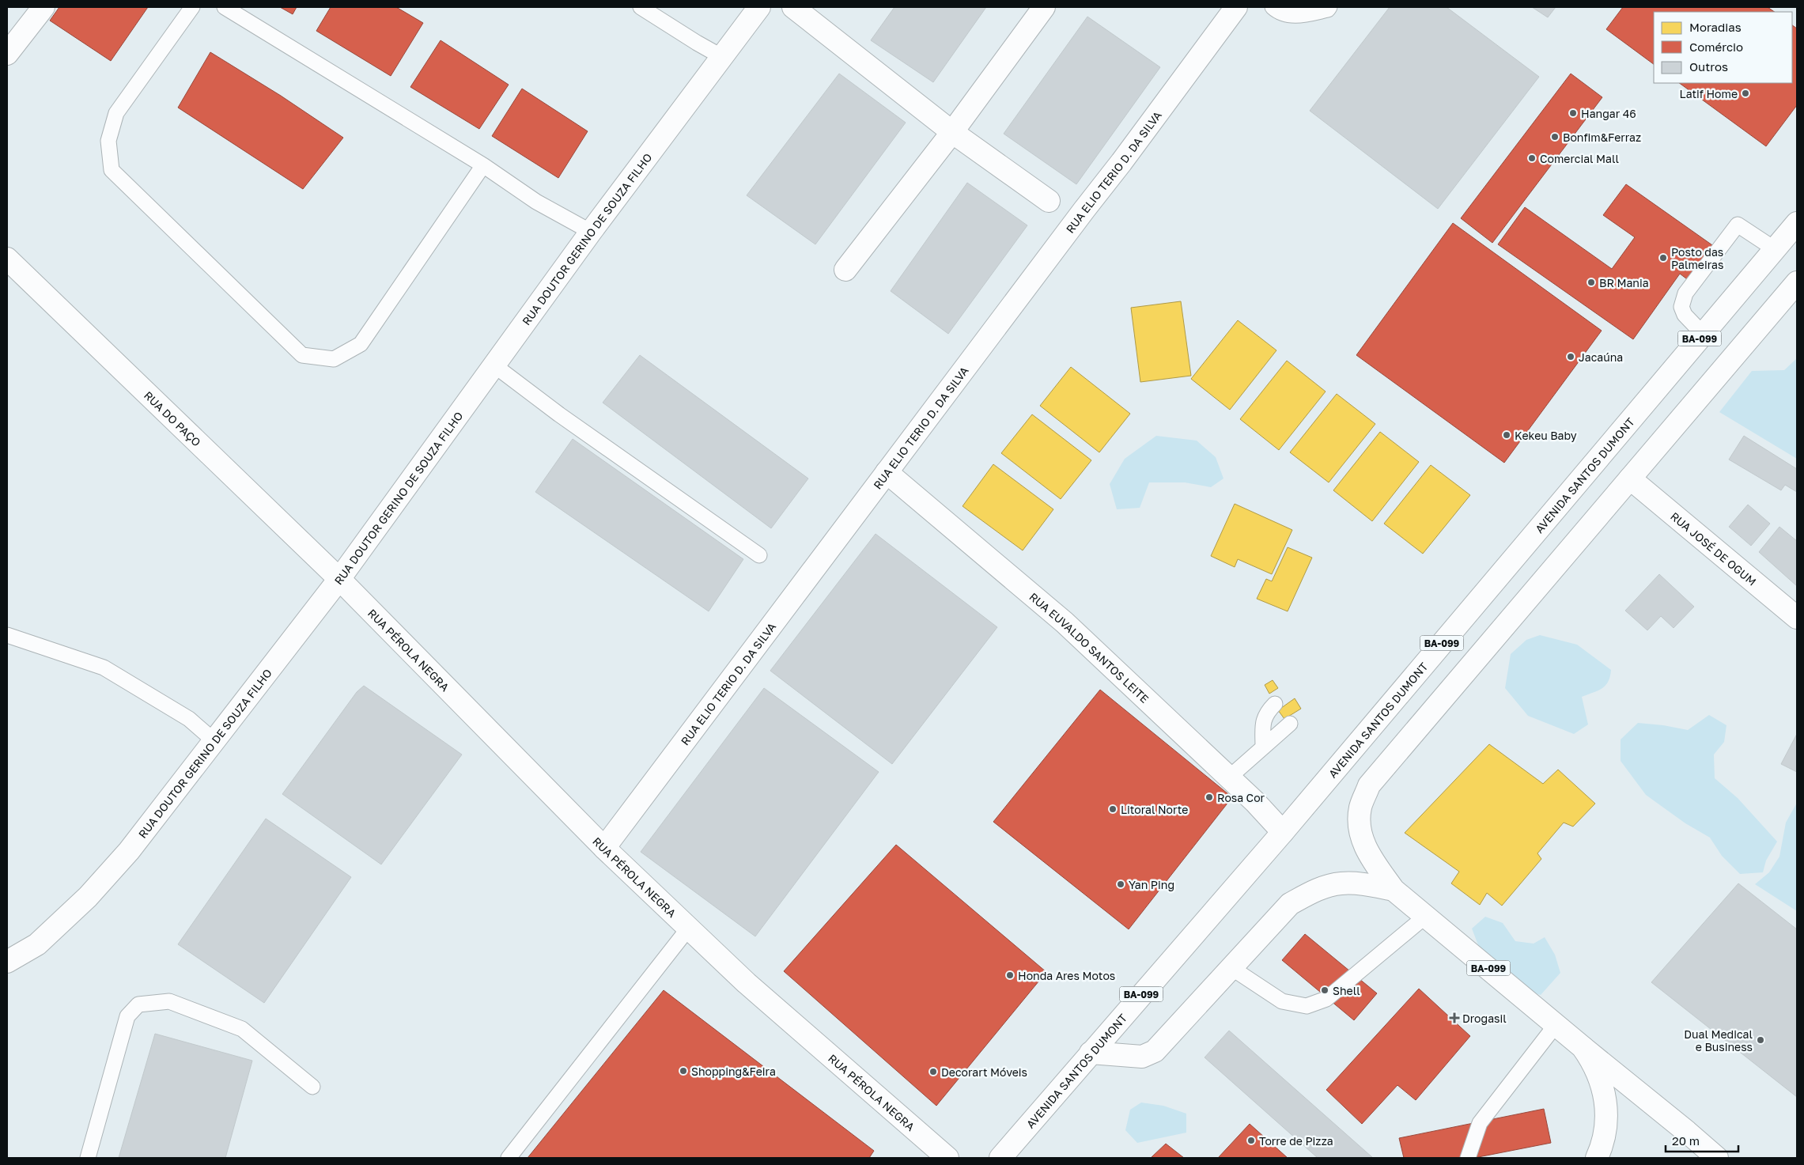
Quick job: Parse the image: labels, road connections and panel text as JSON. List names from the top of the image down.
{
  "streets": {
    "main road": [
      "RUA ELIO TERIO D. DA SILVA",
      "RUA DOUTOR GERINO DE SOUZA FILHO",
      "BA-099",
      "RUA DO PAÇO",
      "AVENIDA SANTOS DUMONT",
      "RUA JOSÉ DE OGUM",
      "RUA EUVALDO SANTOS LEITE",
      "RUA PÉROLA NEGRA"
    ]
  },
  "crossings": [
    ["RUA ELIO TERIO D. DA SILVA", "RUA EUVALDO SANTOS LEITE"],
    ["RUA ELIO TERIO D. DA SILVA", "RUA PÉROLA NEGRA"],
    ["RUA DOUTOR GERINO DE SOUZA FILHO", "RUA DO PAÇO"],
    ["RUA DOUTOR GERINO DE SOUZA FILHO", "RUA PÉROLA NEGRA"],
    ["BA-099", "RUA JOSÉ DE OGUM"],
    ["RUA DO PAÇO", "RUA PÉROLA NEGRA"],
    ["AVENIDA SANTOS DUMONT", "RUA EUVALDO SANTOS LEITE"]
  ],
  "places": {
    "other": [
      "Latif Home",
      "Hangar 46",
      "Bonfim&Ferraz",
      "Comercial Mall",
      "Posto das Palmeiras",
      "BR Mania",
      "Jacaúna",
      "Kekeu Baby",
      "Rosa Cor",
      "Litoral Norte",
      "Yan Ping",
      "Honda Ares Motos",
      "Shell",
      "Dual Medical e Business",
      "Shopping&Feira",
      "Decorart Móveis",
      "Torre de Pizza"
    ],
    "health": ["Drogasil"]
  },
  "legend": ["Moradias", "Comércio", "Outros"],
  "scale_bar": "20 m"
}
